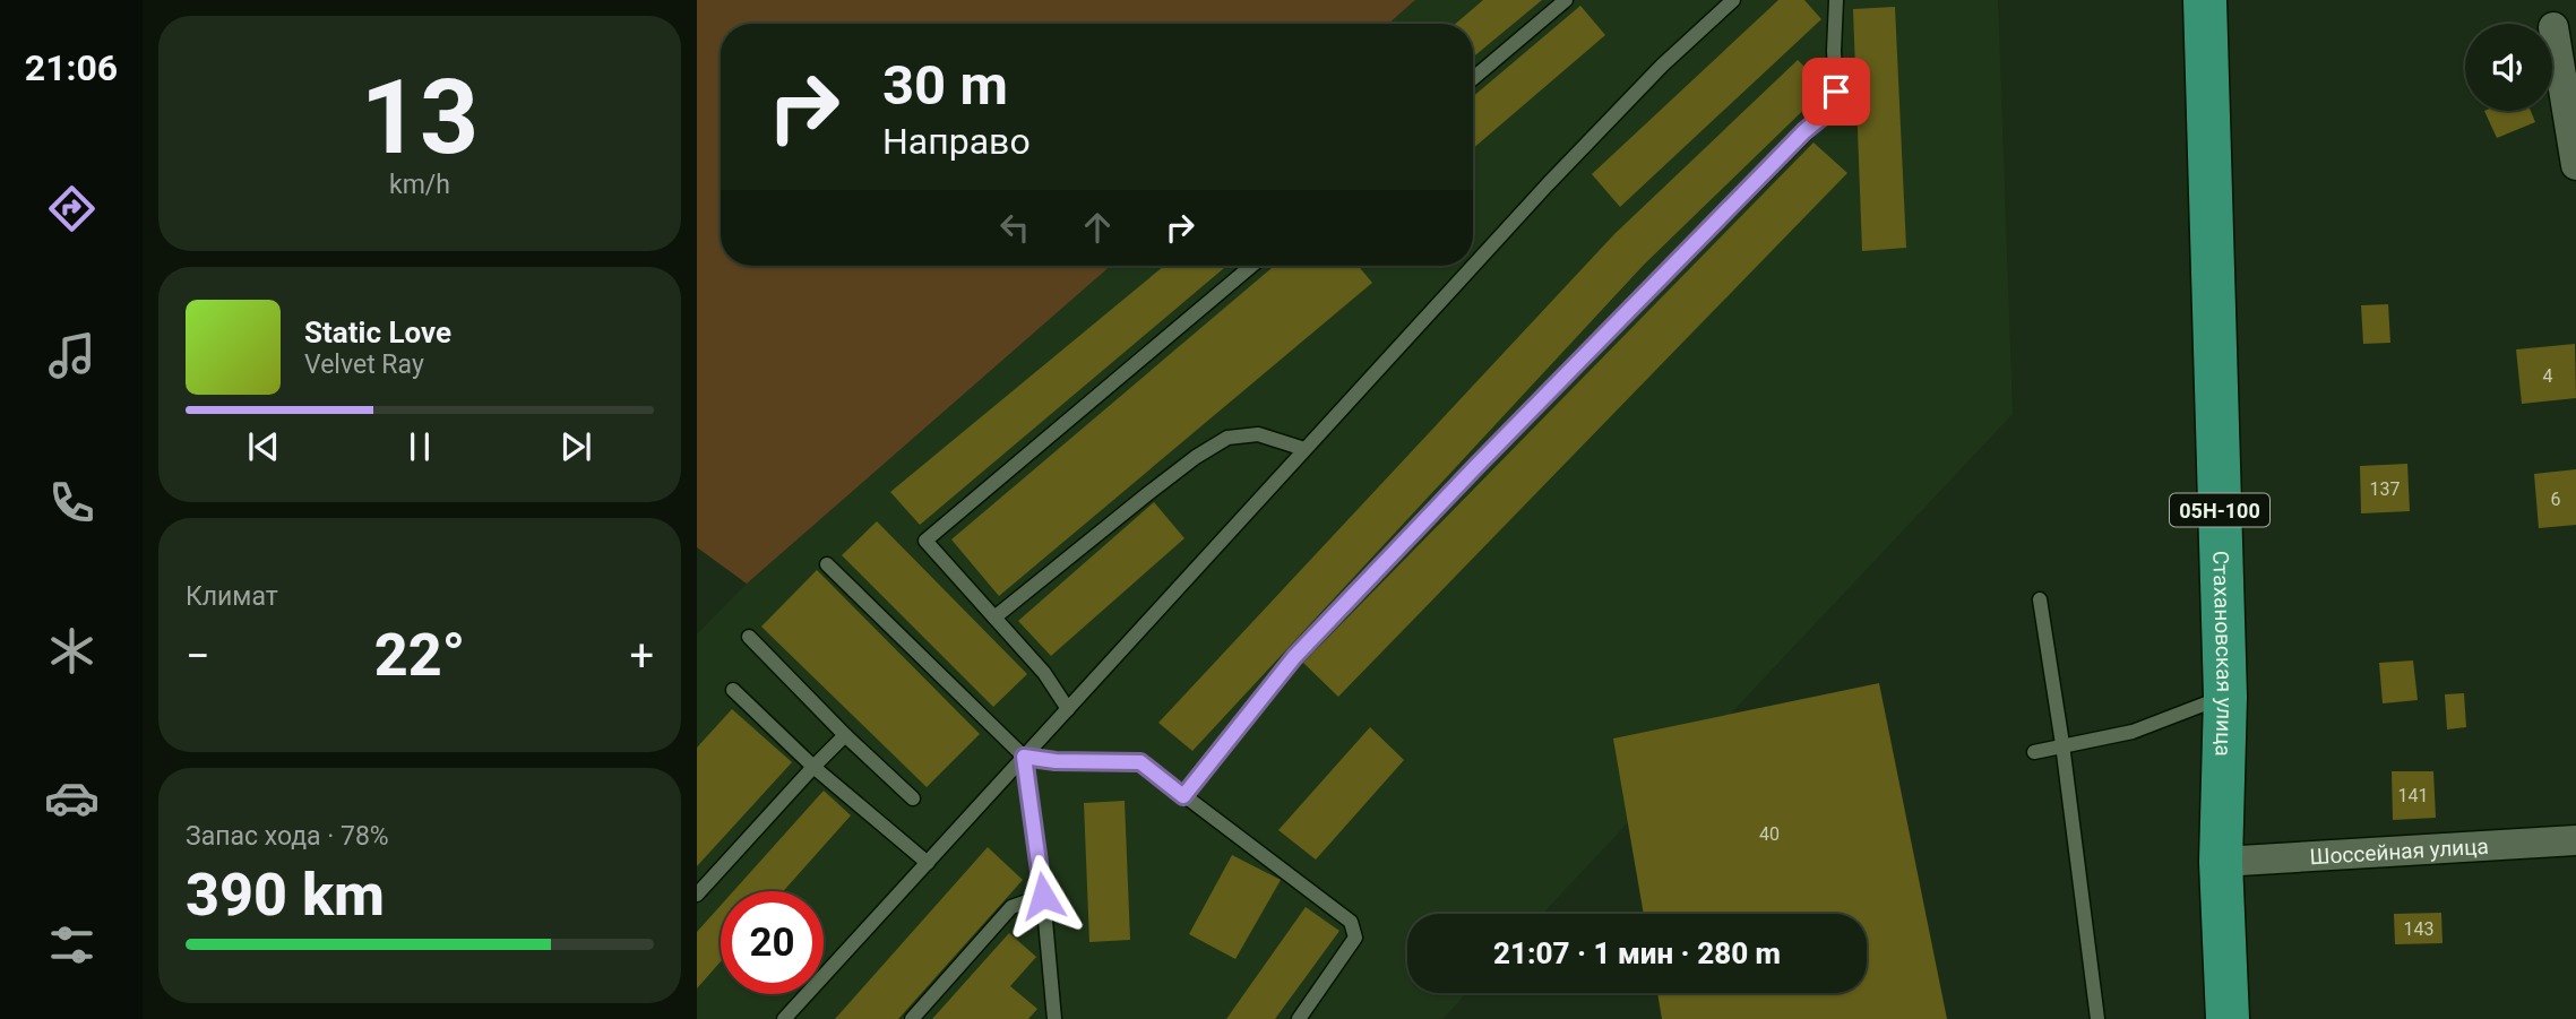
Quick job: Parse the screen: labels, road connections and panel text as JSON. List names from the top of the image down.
{
  "streets": {
    "main road": ["05Н-100", "Стахановская улица"],
    "street": ["Шоссейная улица"]
  },
  "crossings": [
    ["Стахановская улица", "Шоссейная улица"]
  ],
  "house_numbers": [
    "4",
    "137",
    "6",
    "141",
    "40",
    "143"
  ],
  "page": {
    "tabs": "21:06",
    "tile": [
      ["13", "km/h"],
      "Климат",
      ["Запас хода · 78%", "390 km"]
    ],
    "turn": ["30 m", "Направо"],
    "song": ["Static Love", "Velvet Ray"],
    "heat": ["−", "22°", "+"],
    "limit": "20",
    "trip": "21:07 · 1 мин · 280 m"
  }
}
